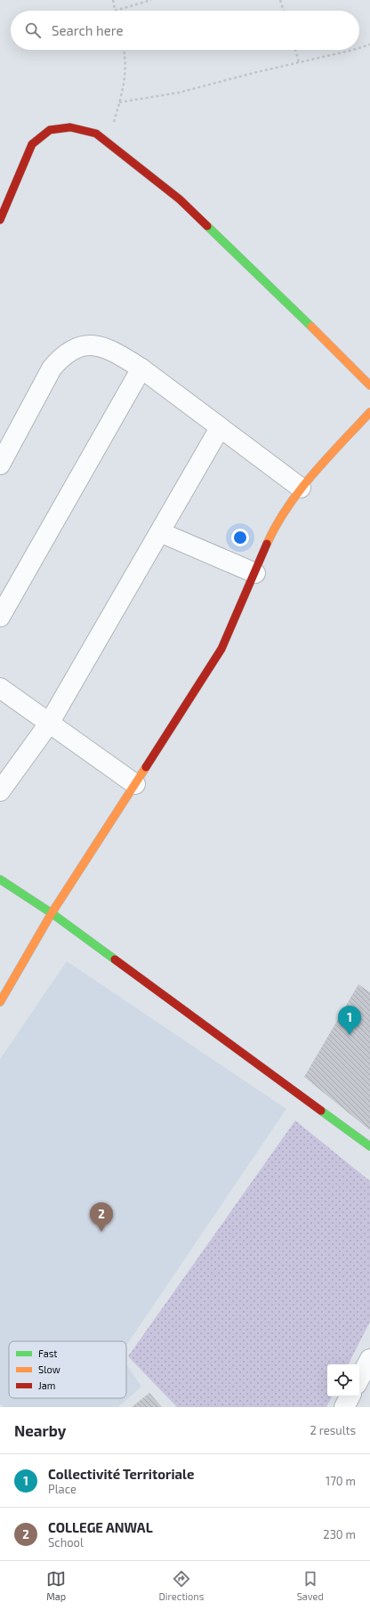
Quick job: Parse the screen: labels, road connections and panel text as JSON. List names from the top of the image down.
{
  "legend": ["Fast", "Slow", "Jam"],
  "page": {
    "search": "Search here",
    "pins": ["1", "2"],
    "heading": ["Nearby", "2 results"],
    "list": [
      {
        "mark": "1",
        "name": "Collectivité Territoriale",
        "note": "Place",
        "value": "170 m"
      },
      {
        "mark": "2",
        "name": "COLLEGE ANWAL",
        "note": "School",
        "value": "230 m"
      }
    ],
    "nav": ["Map", "Directions", "Saved"]
  }
}
